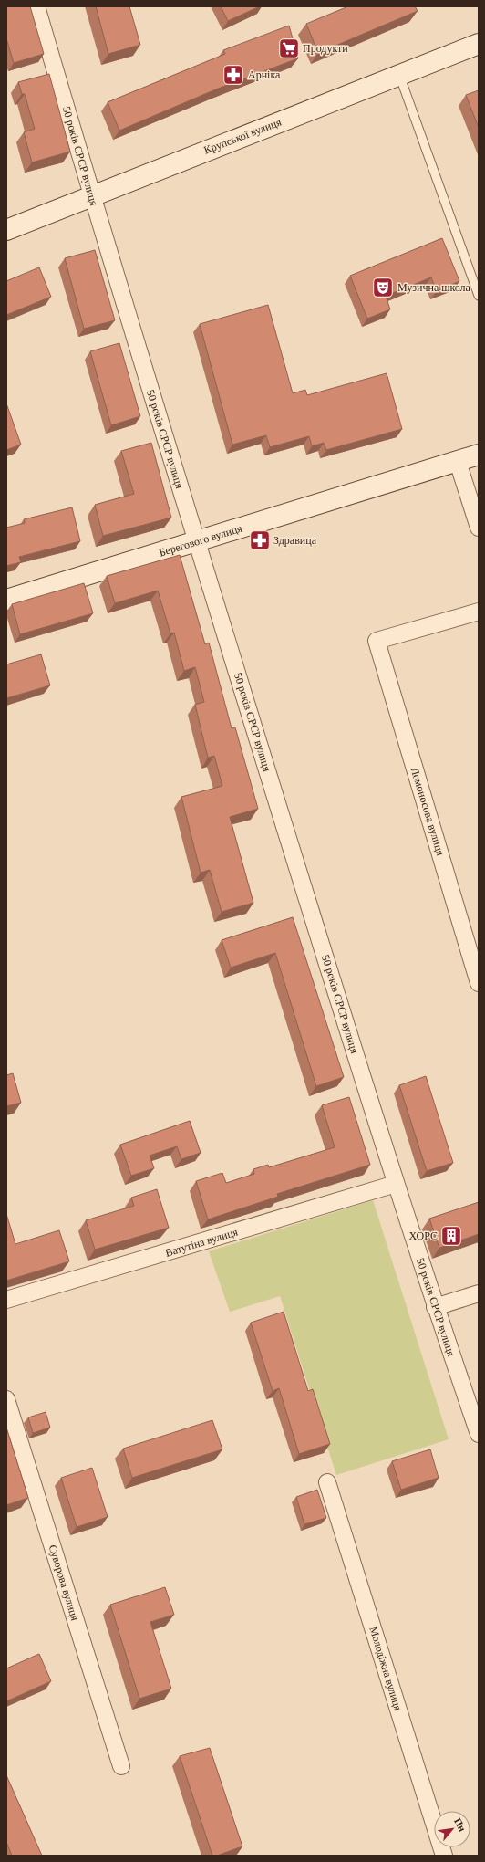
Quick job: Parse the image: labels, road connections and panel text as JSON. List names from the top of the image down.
{
  "streets": {
    "main road": ["Крупської вулиця", "Берегового вулиця"],
    "street": [
      "50 років СРСР вулиця",
      "Ломоносова вулиця",
      "Ватутіна вулиця",
      "Суворова вулиця",
      "Молодіжна вулиця"
    ]
  },
  "crossings": [
    ["Крупської вулиця", "50 років СРСР вулиця"],
    ["50 років СРСР вулиця", "Берегового вулиця"],
    ["50 років СРСР вулиця", "Ватутіна вулиця"]
  ],
  "places": {
    "supermarket": ["Продукти"],
    "pharmacy": ["Арніка", "Здравица"],
    "theatre": ["Музична школа"],
    "building": ["ХОРС"]
  },
  "north": "top right"
}
